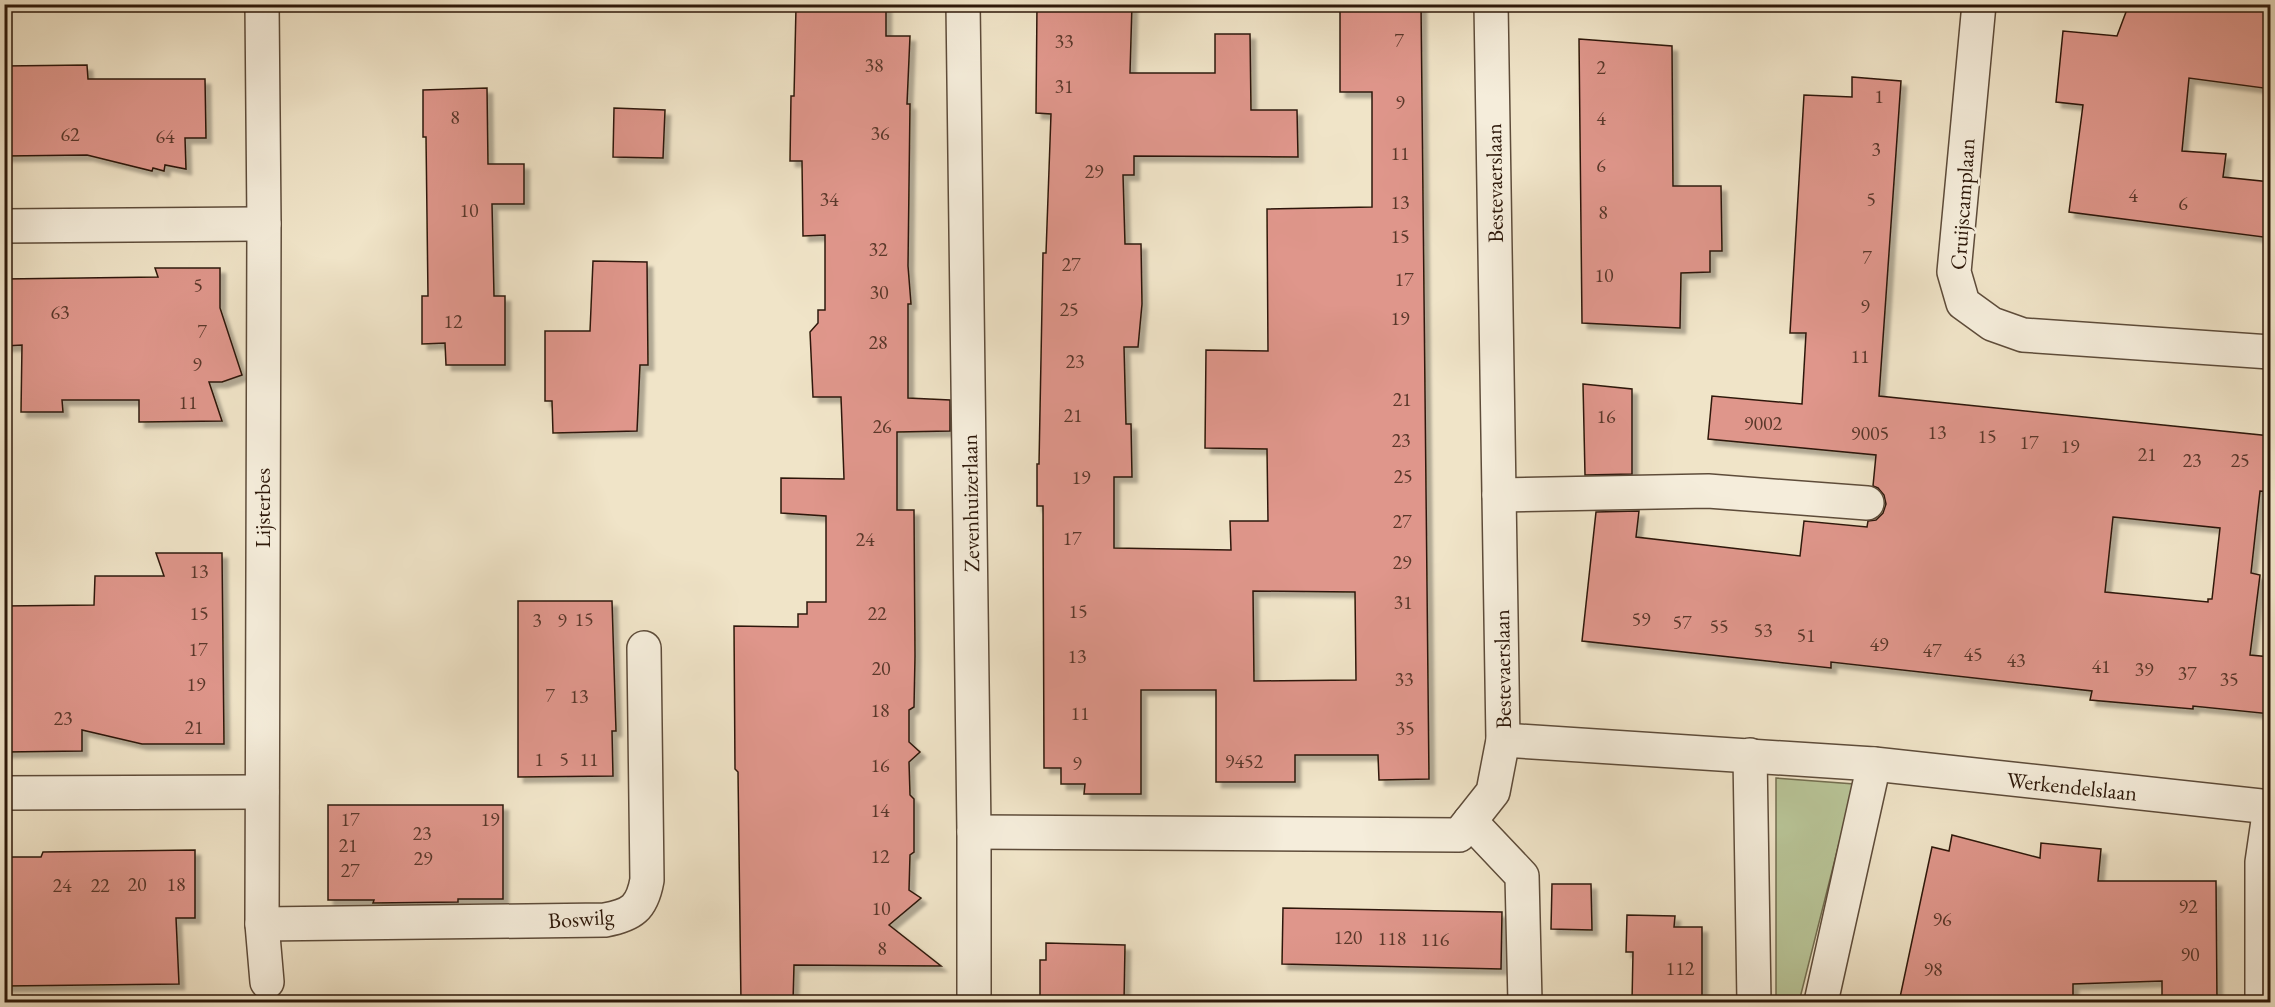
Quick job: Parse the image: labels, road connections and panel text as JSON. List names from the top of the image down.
{
  "streets": {
    "street": [
      "Bestevaerslaan",
      "Cruijscamplaan",
      "Zevenhuizerlaan",
      "Lijsterbes",
      "Werkendelslaan",
      "Boswilg"
    ]
  },
  "crossings": [
    ["Bestevaerslaan", "Zevenhuizerlaan"],
    ["Bestevaerslaan", "Werkendelslaan"],
    ["Lijsterbes", "Boswilg"]
  ],
  "house_numbers": [
    "7",
    "33",
    "38",
    "2",
    "31",
    "1",
    "9",
    "8",
    "4",
    "36",
    "62",
    "64",
    "3",
    "11",
    "6",
    "29",
    "4",
    "34",
    "5",
    "13",
    "6",
    "10",
    "8",
    "15",
    "32",
    "7",
    "27",
    "10",
    "17",
    "5",
    "30",
    "9",
    "25",
    "63",
    "19",
    "12",
    "7",
    "28",
    "11",
    "23",
    "9",
    "21",
    "11",
    "21",
    "16",
    "9002",
    "26",
    "13",
    "9005",
    "15",
    "23",
    "17",
    "19",
    "21",
    "23",
    "25",
    "25",
    "19",
    "27",
    "17",
    "24",
    "29",
    "13",
    "31",
    "15",
    "15",
    "22",
    "15",
    "59",
    "3",
    "9",
    "57",
    "55",
    "53",
    "51",
    "49",
    "17",
    "47",
    "45",
    "13",
    "43",
    "41",
    "20",
    "39",
    "37",
    "33",
    "35",
    "19",
    "7",
    "13",
    "18",
    "11",
    "23",
    "21",
    "35",
    "1",
    "5",
    "11",
    "9452",
    "9",
    "16",
    "14",
    "17",
    "19",
    "23",
    "21",
    "12",
    "29",
    "27",
    "20",
    "18",
    "24",
    "22",
    "92",
    "10",
    "96",
    "120",
    "118",
    "116",
    "8",
    "90",
    "112",
    "98"
  ]
}
